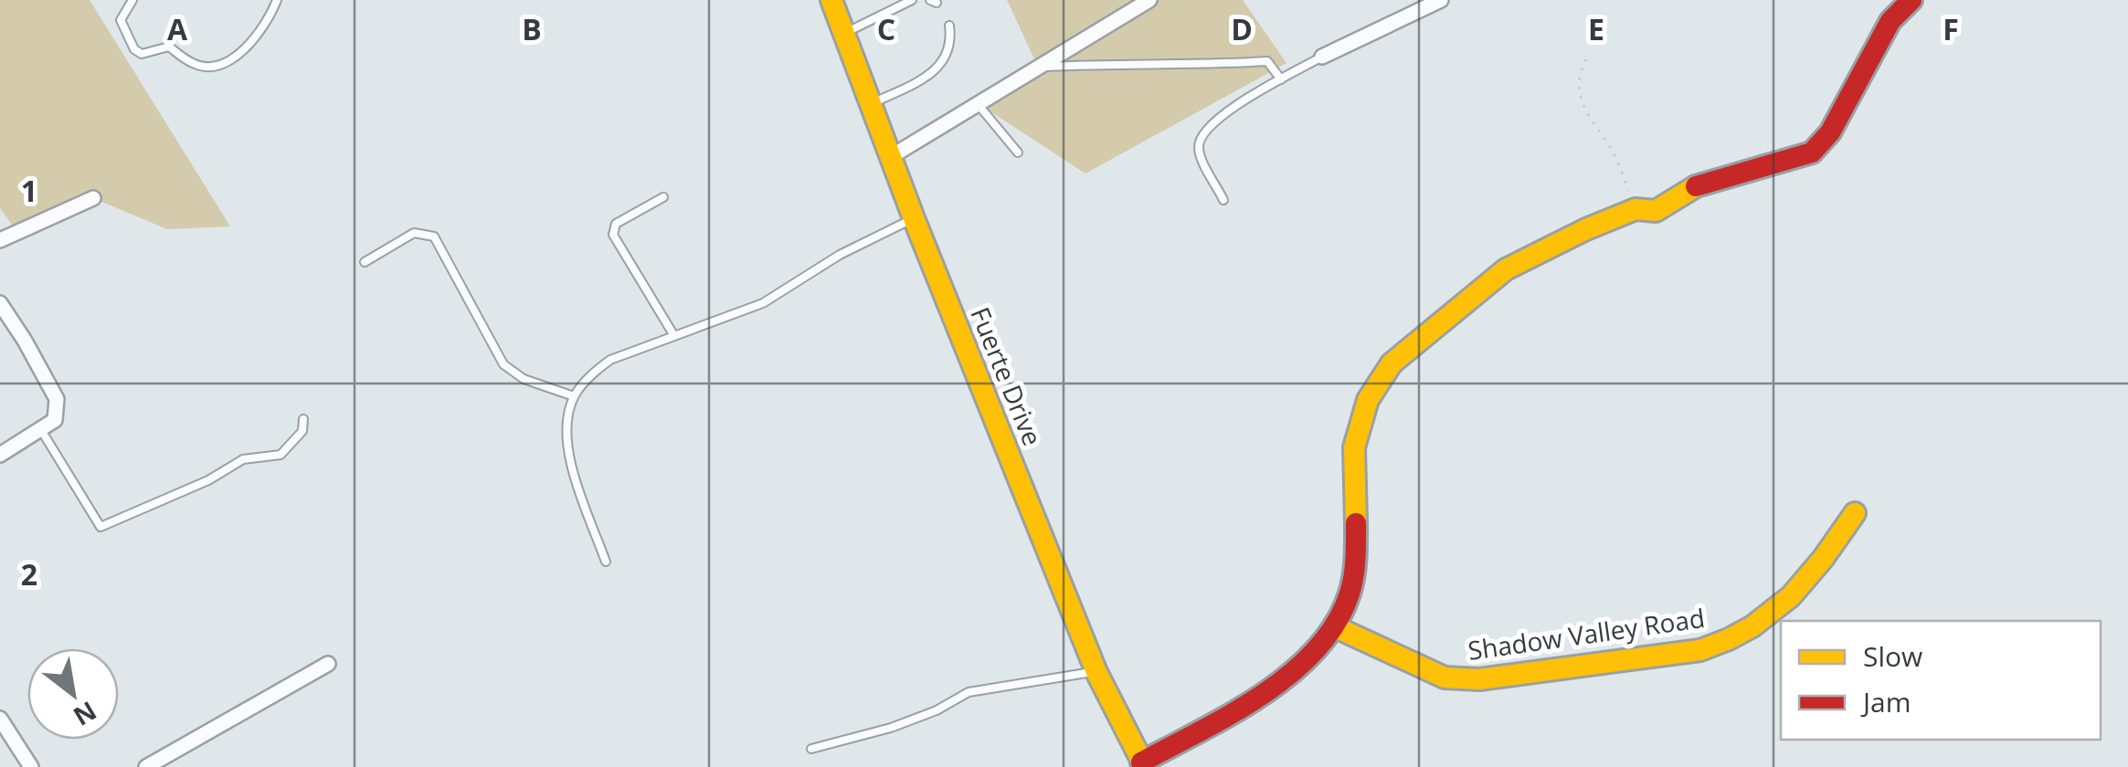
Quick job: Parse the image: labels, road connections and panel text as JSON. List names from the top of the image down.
{
  "streets": {
    "street": ["Fuerte Drive", "Shadow Valley Road"]
  },
  "legend": ["Slow", "Jam"],
  "north": "bottom right",
  "grid": {
    "columns": [
      "A",
      "B",
      "C",
      "D",
      "E",
      "F"
    ],
    "rows": ["1", "2"]
  }
}
